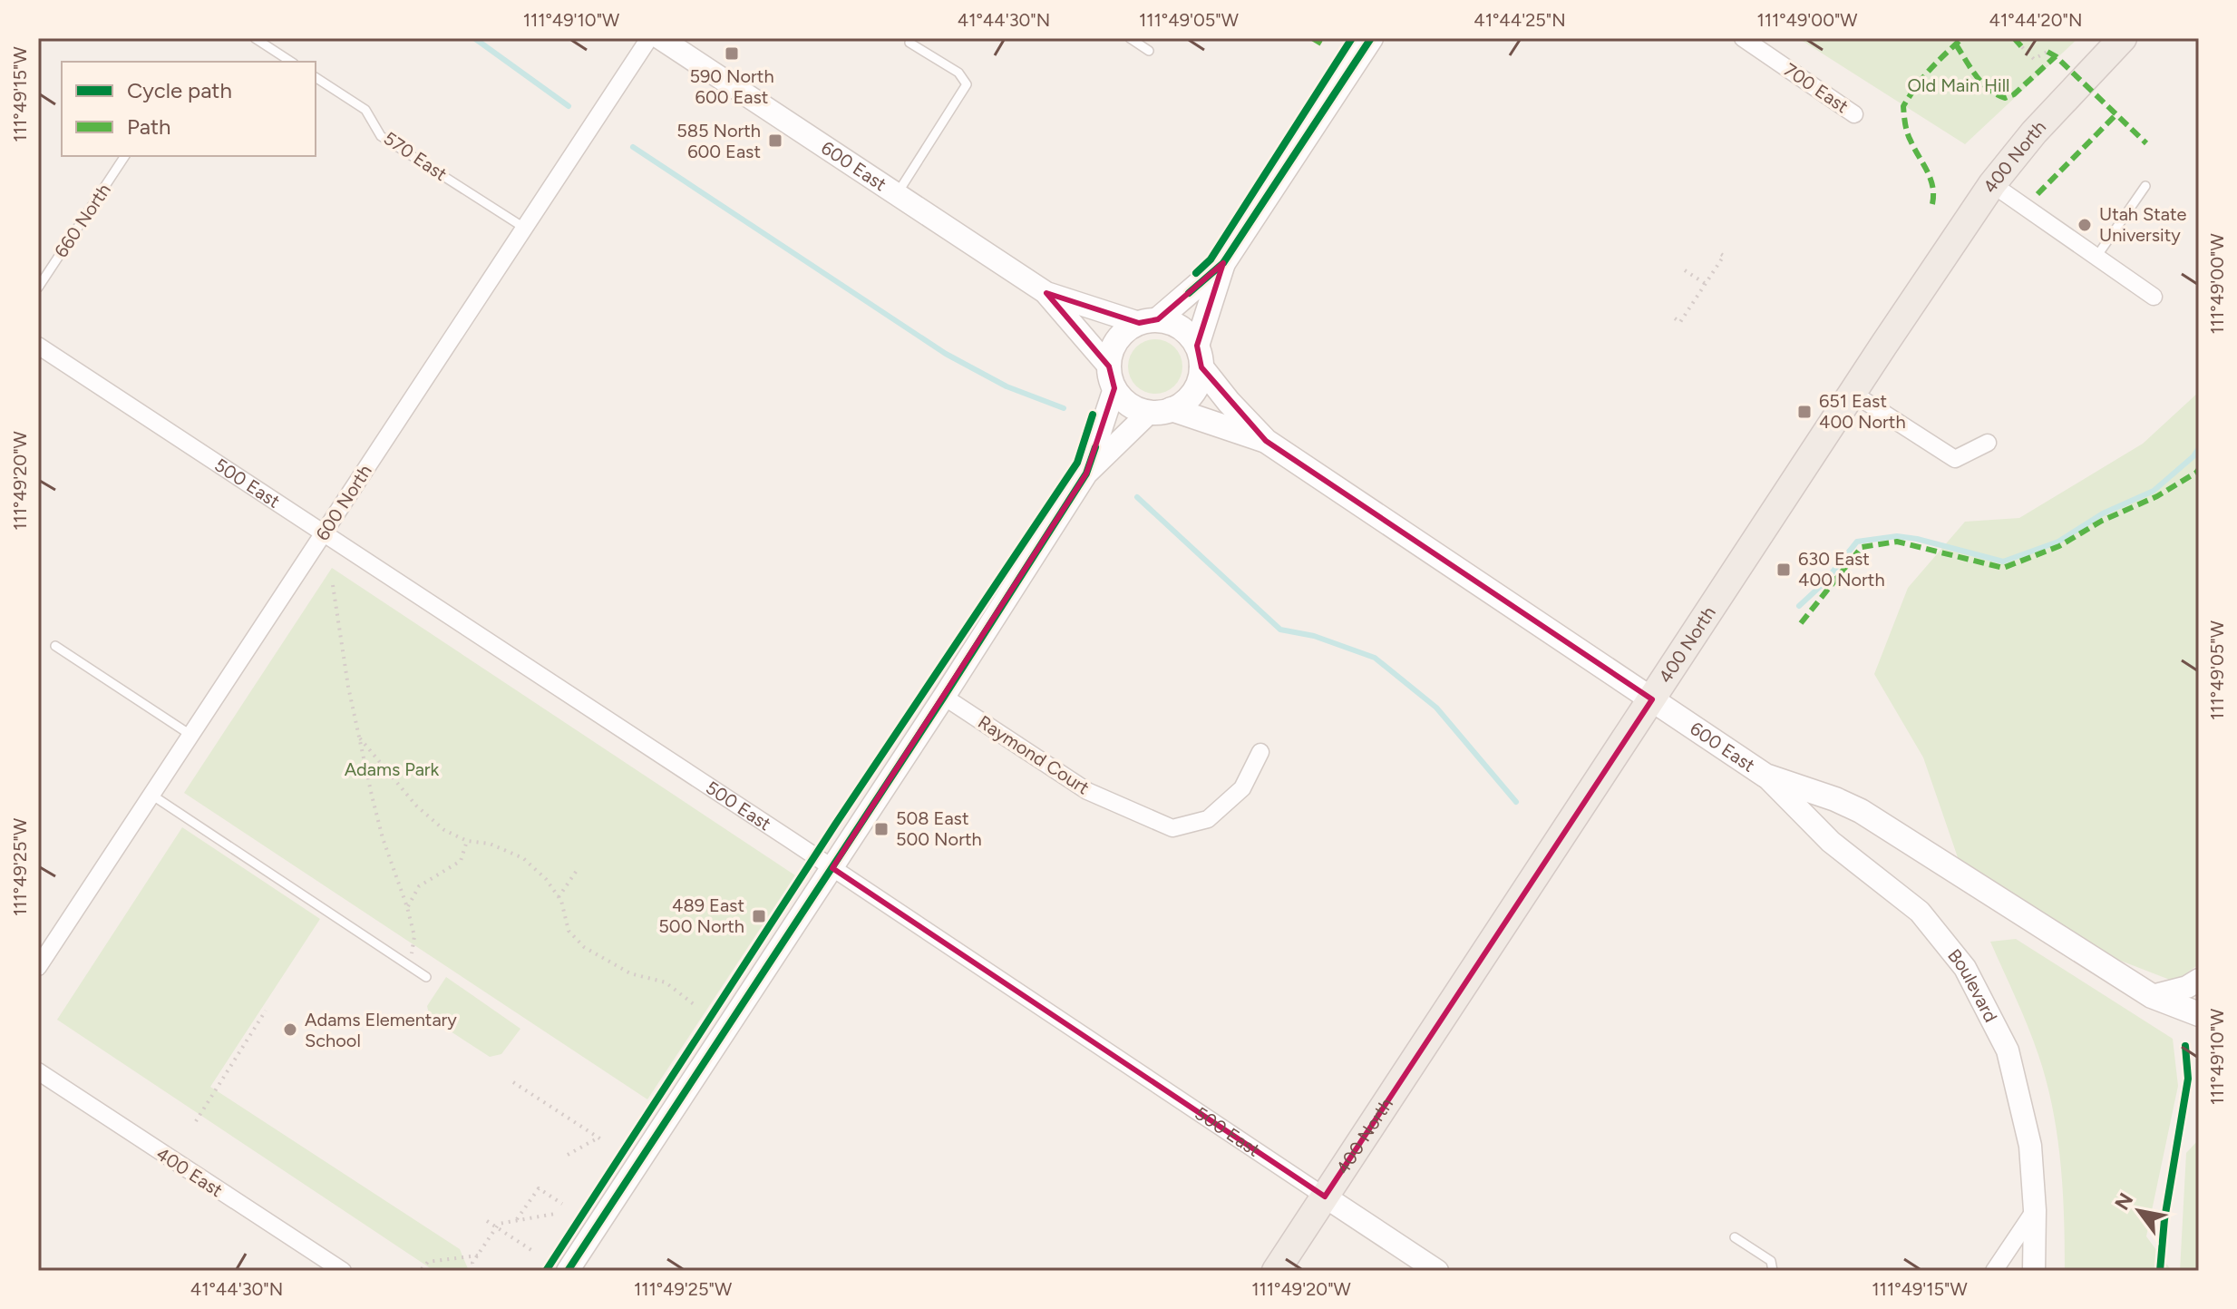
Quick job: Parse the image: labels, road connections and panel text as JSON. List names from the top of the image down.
{
  "streets": {
    "main road": ["400 North", "600 East"],
    "street": [
      "700 East",
      "500 East",
      "600 North",
      "Raymond Court",
      "Boulevard",
      "400 East"
    ],
    "lane": ["570 East", "660 North"]
  },
  "crossings": [
    ["570 East", "600 North"],
    ["400 North", "600 East"],
    ["400 North", "500 East"],
    ["600 East", "Boulevard"],
    ["500 East", "600 North"]
  ],
  "parks": ["Old Main Hill", "Adams Park"],
  "places": {
    "transit": [
      "590 North 600 East",
      "585 North 600 East",
      "651 East 400 North",
      "630 East 400 North",
      "508 East 500 North",
      "489 East 500 North"
    ],
    "other": ["Utah State University", "Adams Elementary School"]
  },
  "legend": ["Cycle path", "Path"],
  "north": "top left",
  "coordinates": [
    "111°49'10\"W",
    "41°44'30\"N",
    "111°49'05\"W",
    "41°44'25\"N",
    "111°49'00\"W",
    "41°44'20\"N",
    "111°49'15\"W",
    "111°49'20\"W",
    "111°49'25\"W"
  ]
}
